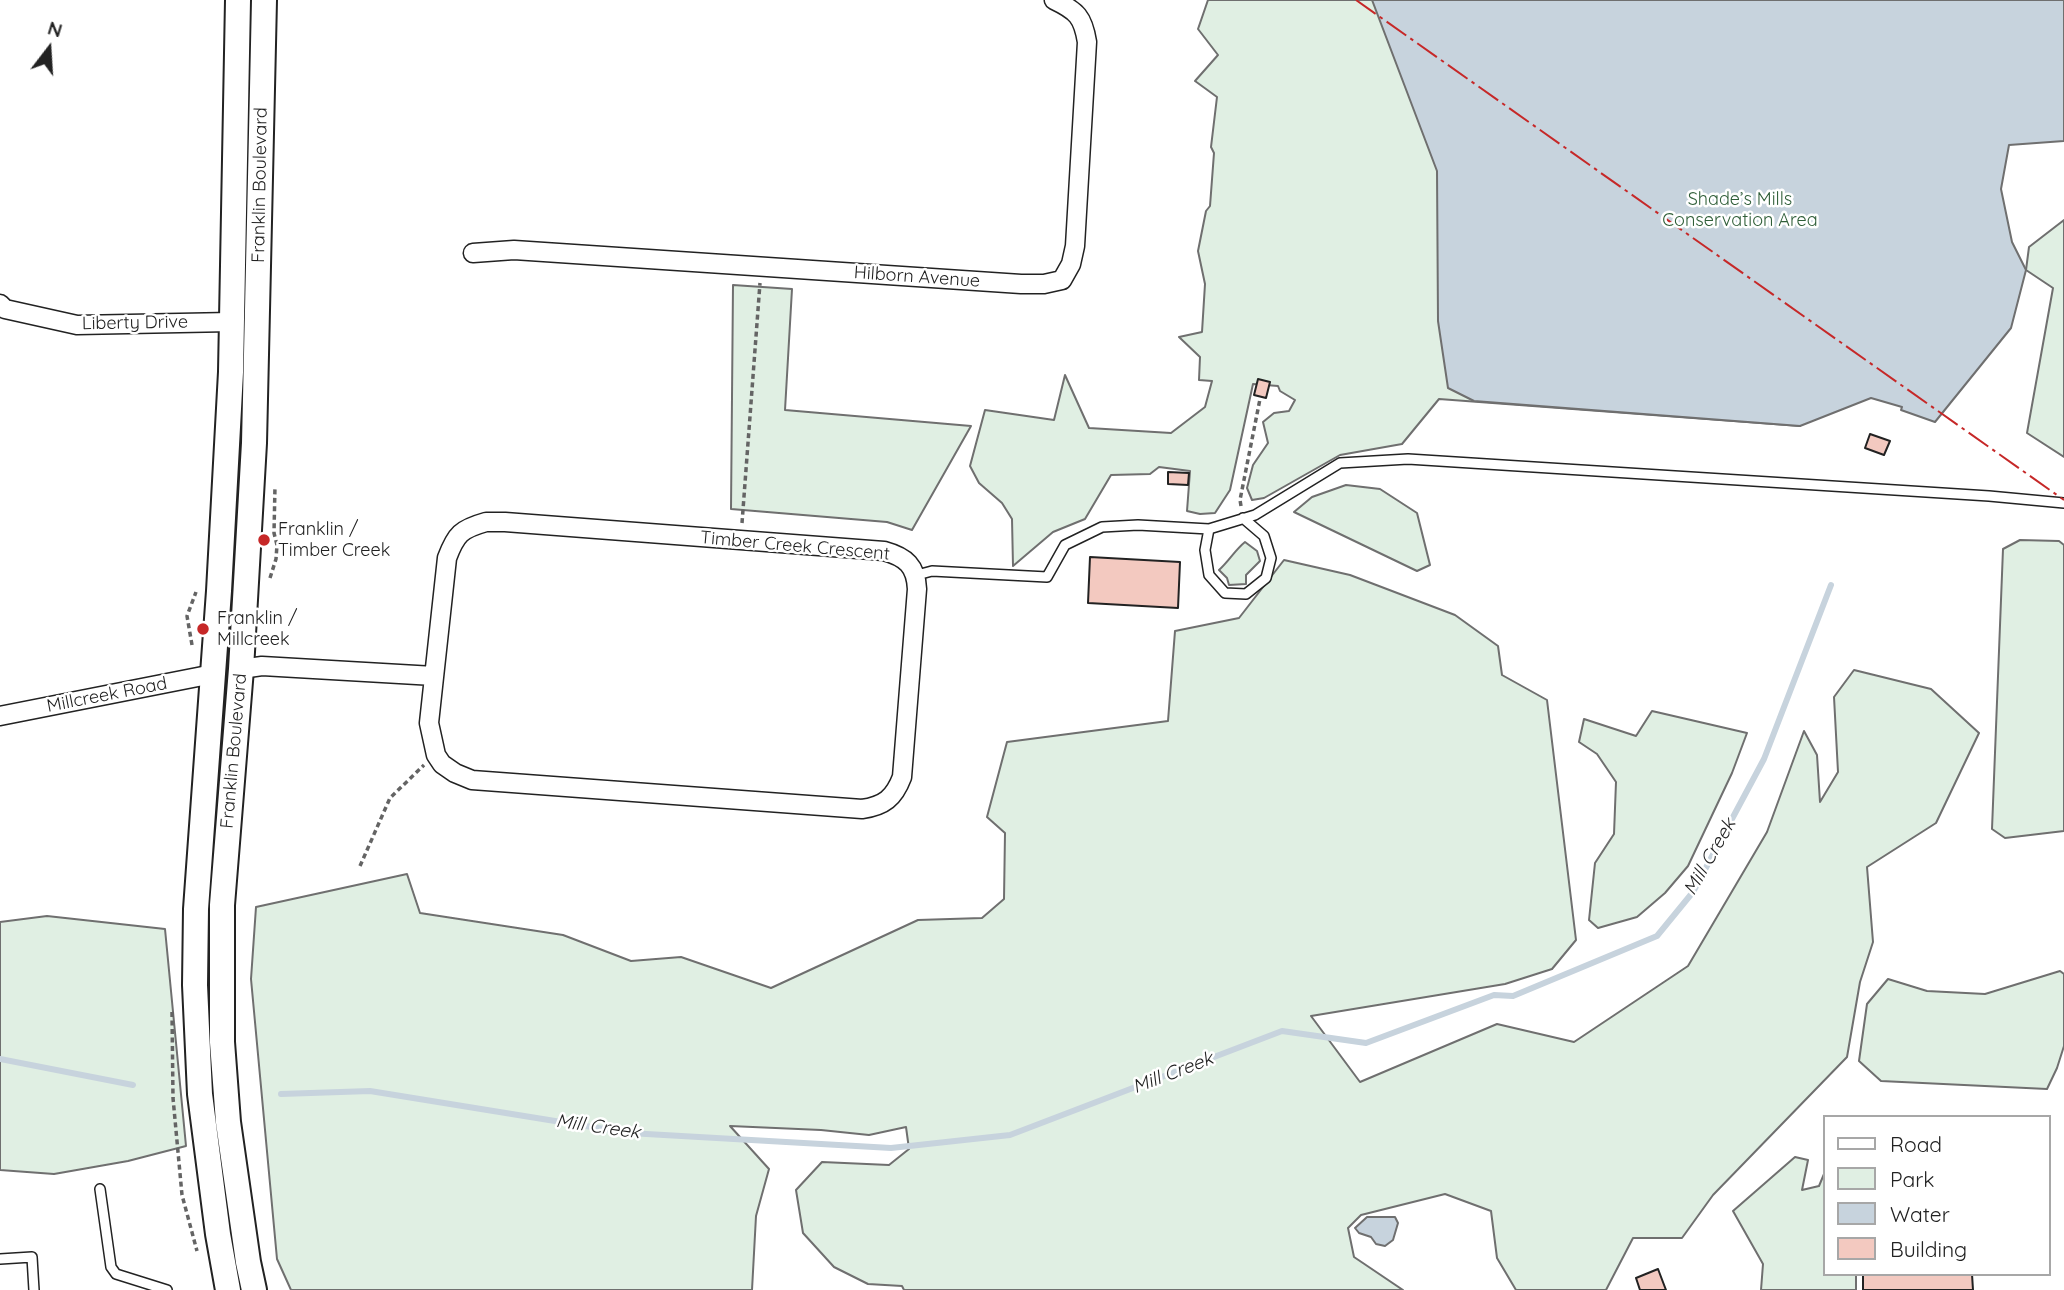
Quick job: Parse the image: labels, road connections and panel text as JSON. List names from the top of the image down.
{
  "streets": {
    "main road": ["Franklin Boulevard"],
    "street": [
      "Hilborn Avenue",
      "Liberty Drive",
      "Timber Creek Crescent",
      "Millcreek Road"
    ]
  },
  "crossings": [
    ["Franklin Boulevard", "Liberty Drive"],
    ["Franklin Boulevard", "Millcreek Road"]
  ],
  "water": ["Mill Creek"],
  "parks": ["Shade’s Mills Conservation Area"],
  "places": ["Franklin / Timber Creek", "Franklin / Millcreek"],
  "legend": [
    "Road",
    "Park",
    "Water",
    "Building"
  ],
  "north": "top"
}
